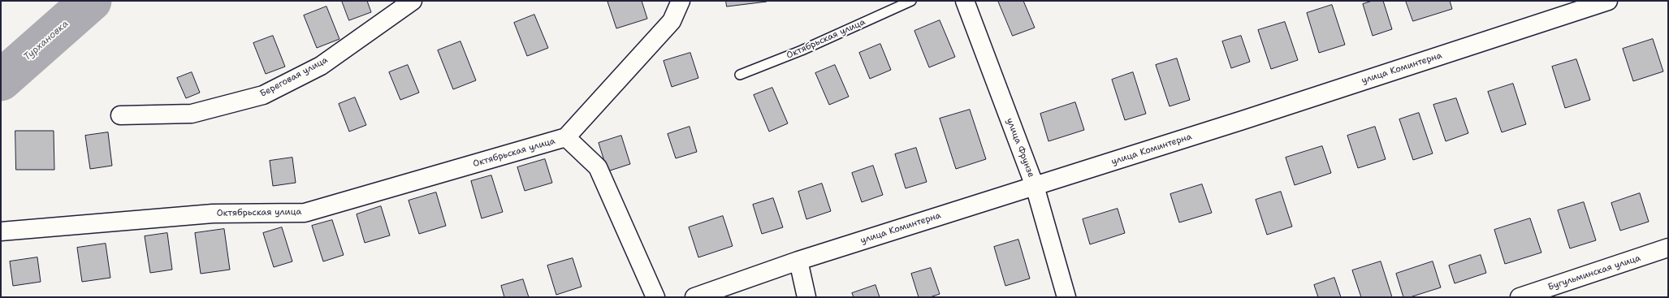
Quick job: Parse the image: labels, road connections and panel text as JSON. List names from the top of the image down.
{
  "streets": {
    "street": [
      "Октябрьская улица",
      "улица Коминтерна",
      "Береговая улица",
      "улица Фрунзе",
      "Бугульминская улица"
    ]
  },
  "crossings": [
    ["улица Коминтерна", "улица Фрунзе"]
  ],
  "water": ["Турхановка"]
}
